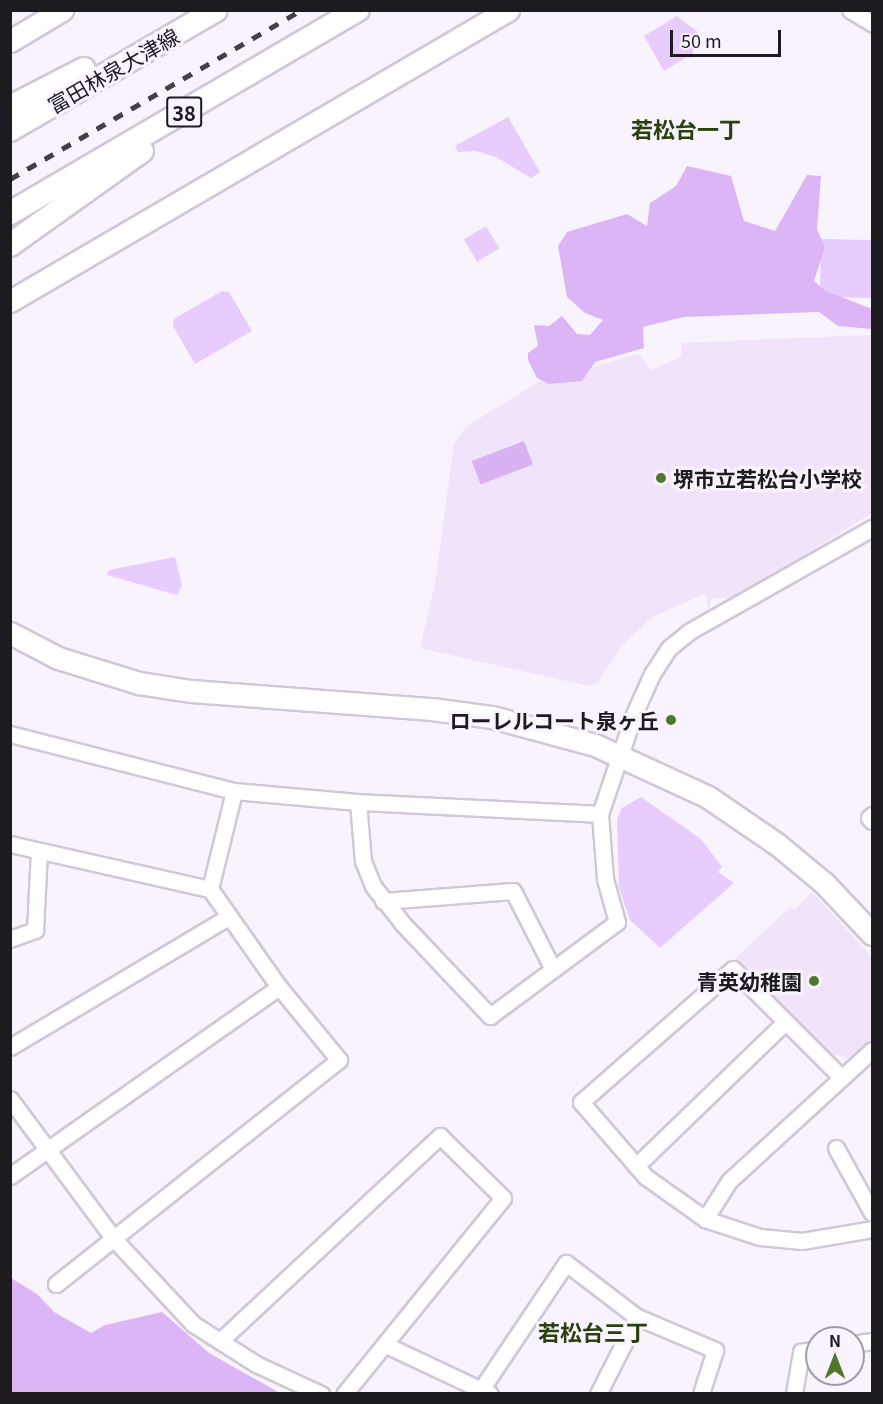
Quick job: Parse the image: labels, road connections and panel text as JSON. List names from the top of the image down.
{
  "streets": {
    "main road": ["富田林泉大津線", "38"]
  },
  "districts": ["若松台一丁", "若松台三丁"],
  "places": ["堺市立若松台小学校", "ローレルコート泉ヶ丘", "青英幼稚園"],
  "scale_bar": "50 m",
  "north": "top"
}
